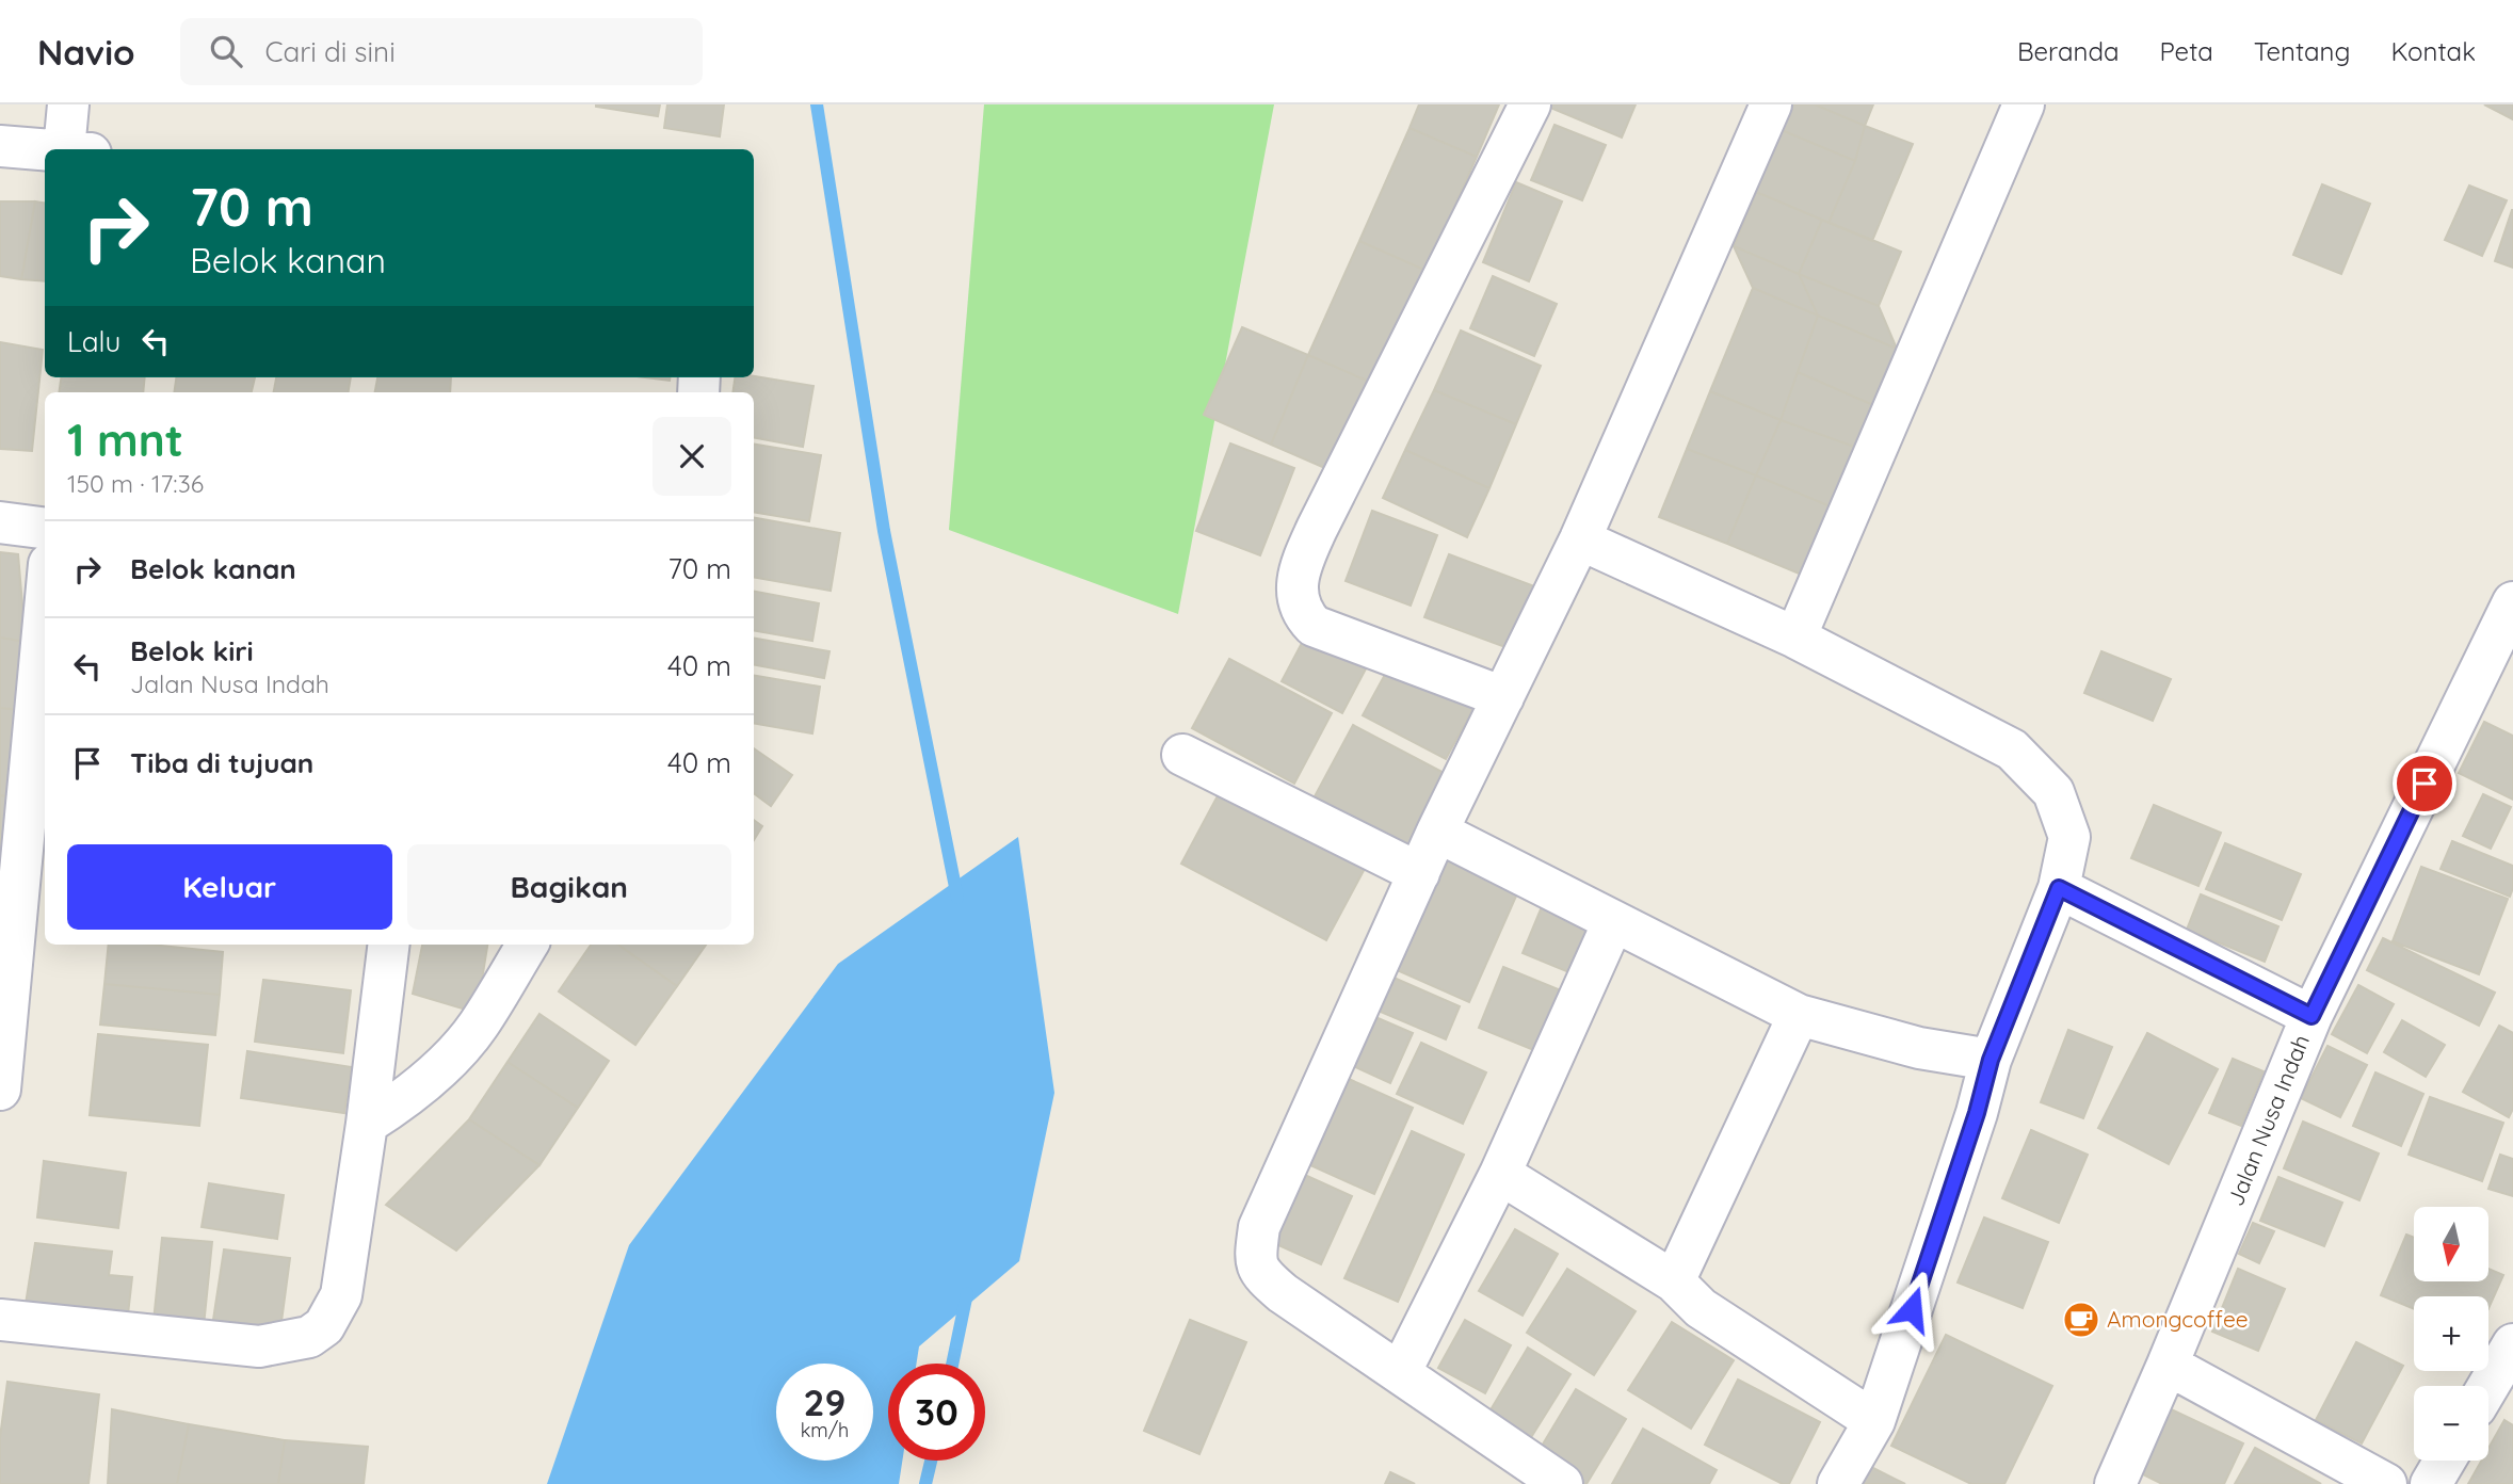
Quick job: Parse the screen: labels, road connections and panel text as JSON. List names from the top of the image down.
{
  "streets": {
    "street": ["Jalan Nusa Indah"]
  },
  "places": {
    "cafe": ["Amongcoffee"]
  },
  "north": "bottom",
  "page": {
    "header": "Navio",
    "search": "Cari di sini",
    "nav": [
      "Beranda",
      "Peta",
      "Tentang",
      "Kontak"
    ],
    "turn": ["70 m", "Belok kanan"],
    "then": "Lalu",
    "heading": ["1 mnt", "150 m · 17:36"],
    "list": [
      {
        "name": "Belok kanan",
        "value": "70 m"
      },
      {
        "name": "Belok kiri",
        "note": "Jalan Nusa Indah",
        "value": "40 m"
      },
      {
        "name": "Tiba di tujuan",
        "value": "40 m"
      }
    ],
    "buttons": ["Keluar", "Bagikan"],
    "map_buttons": ["+", "−"],
    "speed": "29 km/h",
    "limit": "30"
  }
}
